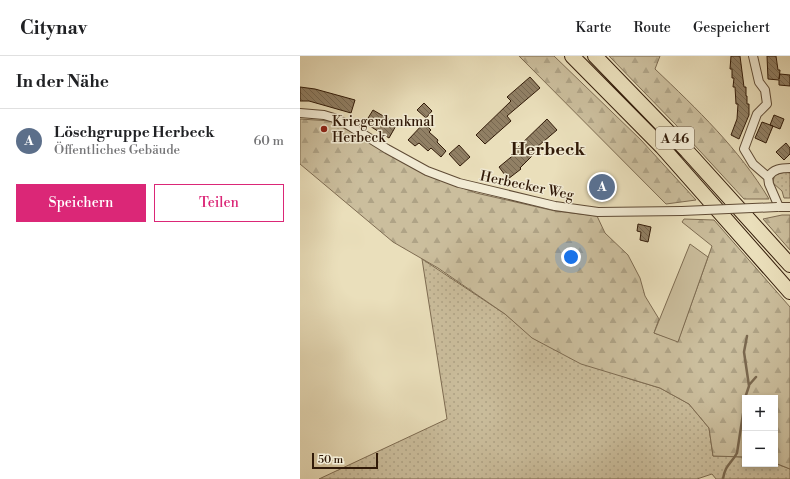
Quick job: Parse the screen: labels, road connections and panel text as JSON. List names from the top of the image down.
{
  "streets": {
    "highway": ["A 46"],
    "street": ["Herbecker Weg"]
  },
  "districts": ["Herbeck"],
  "places": ["Kriegerdenkmal Herbeck"],
  "scale_bar": "50 m",
  "page": {
    "header": "Citynav",
    "nav": ["Karte", "Route", "Gespeichert"],
    "heading": "In der Nähe",
    "list": [
      {
        "mark": "A",
        "name": "Löschgruppe Herbeck",
        "note": "Öffentliches Gebäude",
        "value": "60 m"
      }
    ],
    "buttons": ["Speichern", "Teilen"],
    "pins": "A",
    "map_buttons": ["+", "−"],
    "scale": "50 m"
  }
}
